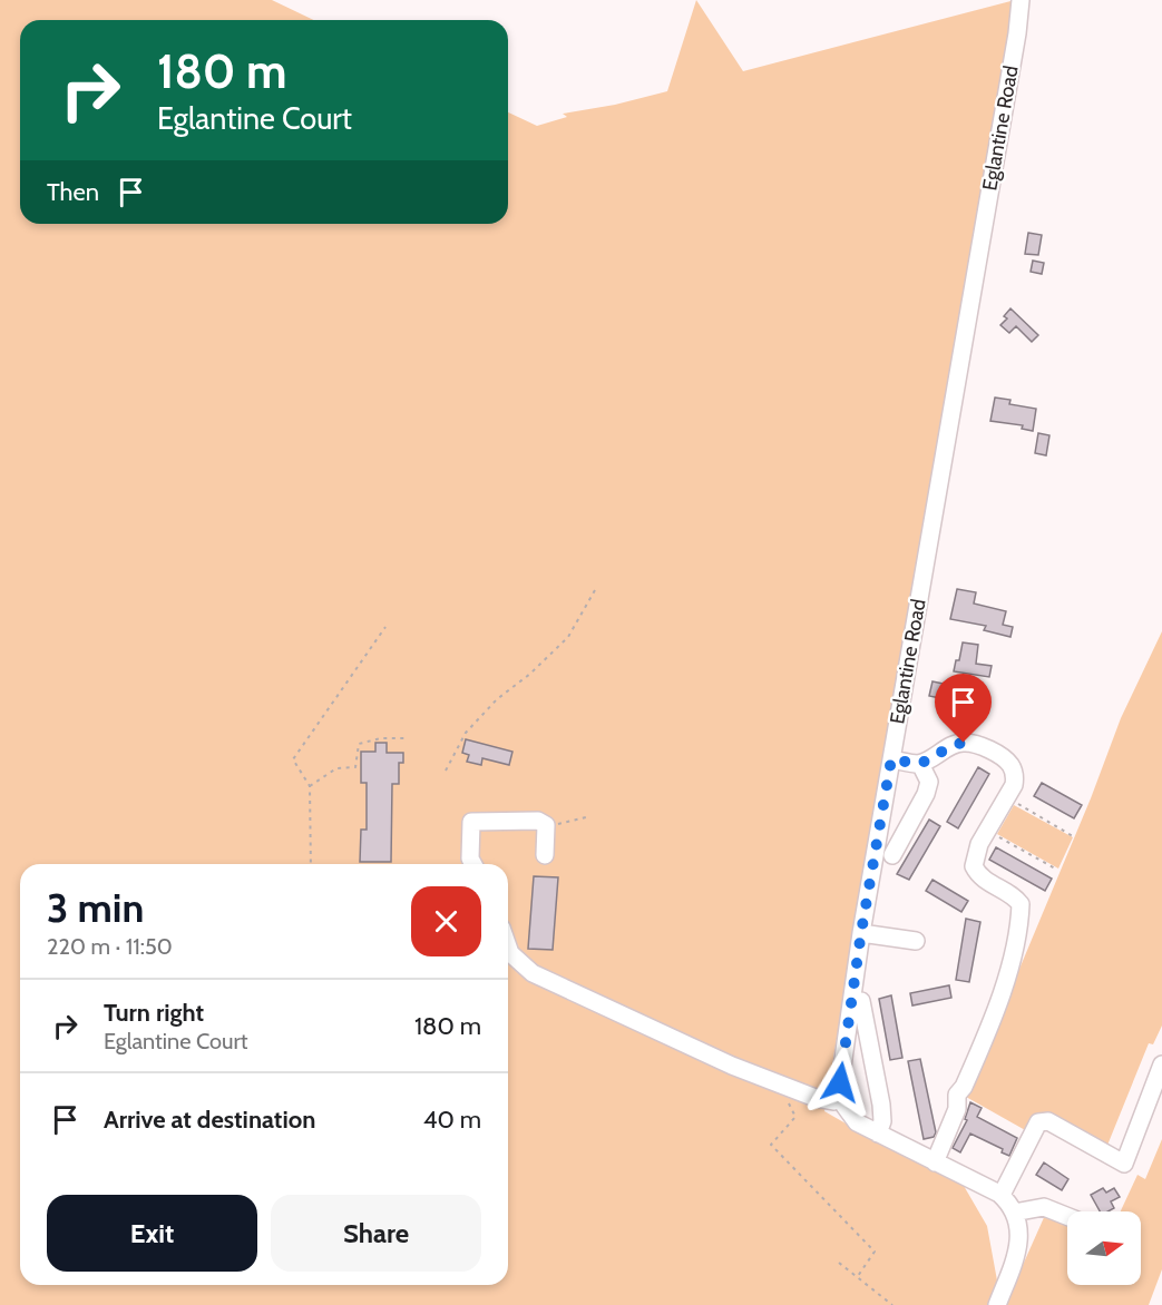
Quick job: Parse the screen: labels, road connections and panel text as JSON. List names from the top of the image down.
{
  "streets": {
    "street": ["Eglantine Road"]
  },
  "north": "right",
  "page": {
    "turn": ["180 m", "Eglantine Court"],
    "then": "Then",
    "heading": ["3 min", "220 m · 11:50"],
    "list": [
      {
        "name": "Turn right",
        "note": "Eglantine Court",
        "value": "180 m"
      },
      {
        "name": "Arrive at destination",
        "value": "40 m"
      }
    ],
    "buttons": ["Exit", "Share"]
  }
}
